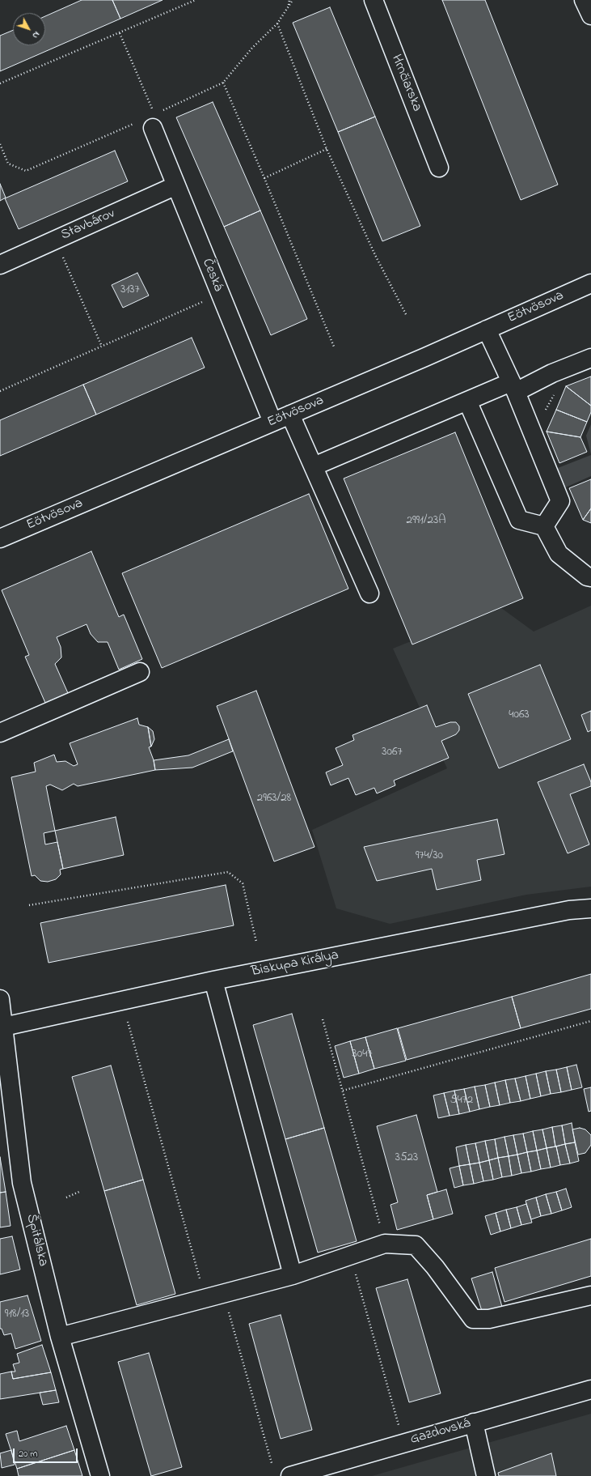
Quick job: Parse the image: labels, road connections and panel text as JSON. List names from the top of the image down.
{
  "streets": {
    "street": [
      "Hrnčiarska",
      "Stavbárov",
      "Česká",
      "Eötvösova",
      "Biskupa Királya",
      "Špitálska",
      "Gazdovská"
    ]
  },
  "crossings": [
    ["Stavbárov", "Česká"],
    ["Česká", "Eötvösova"],
    ["Biskupa Királya", "Špitálska"]
  ],
  "house_numbers": [
    "3137",
    "2991/23A",
    "4063",
    "3067",
    "2963/28",
    "974/30",
    "3047",
    "5472",
    "3523",
    "918/13"
  ],
  "scale_bar": "20 m",
  "north": "bottom right"
}
